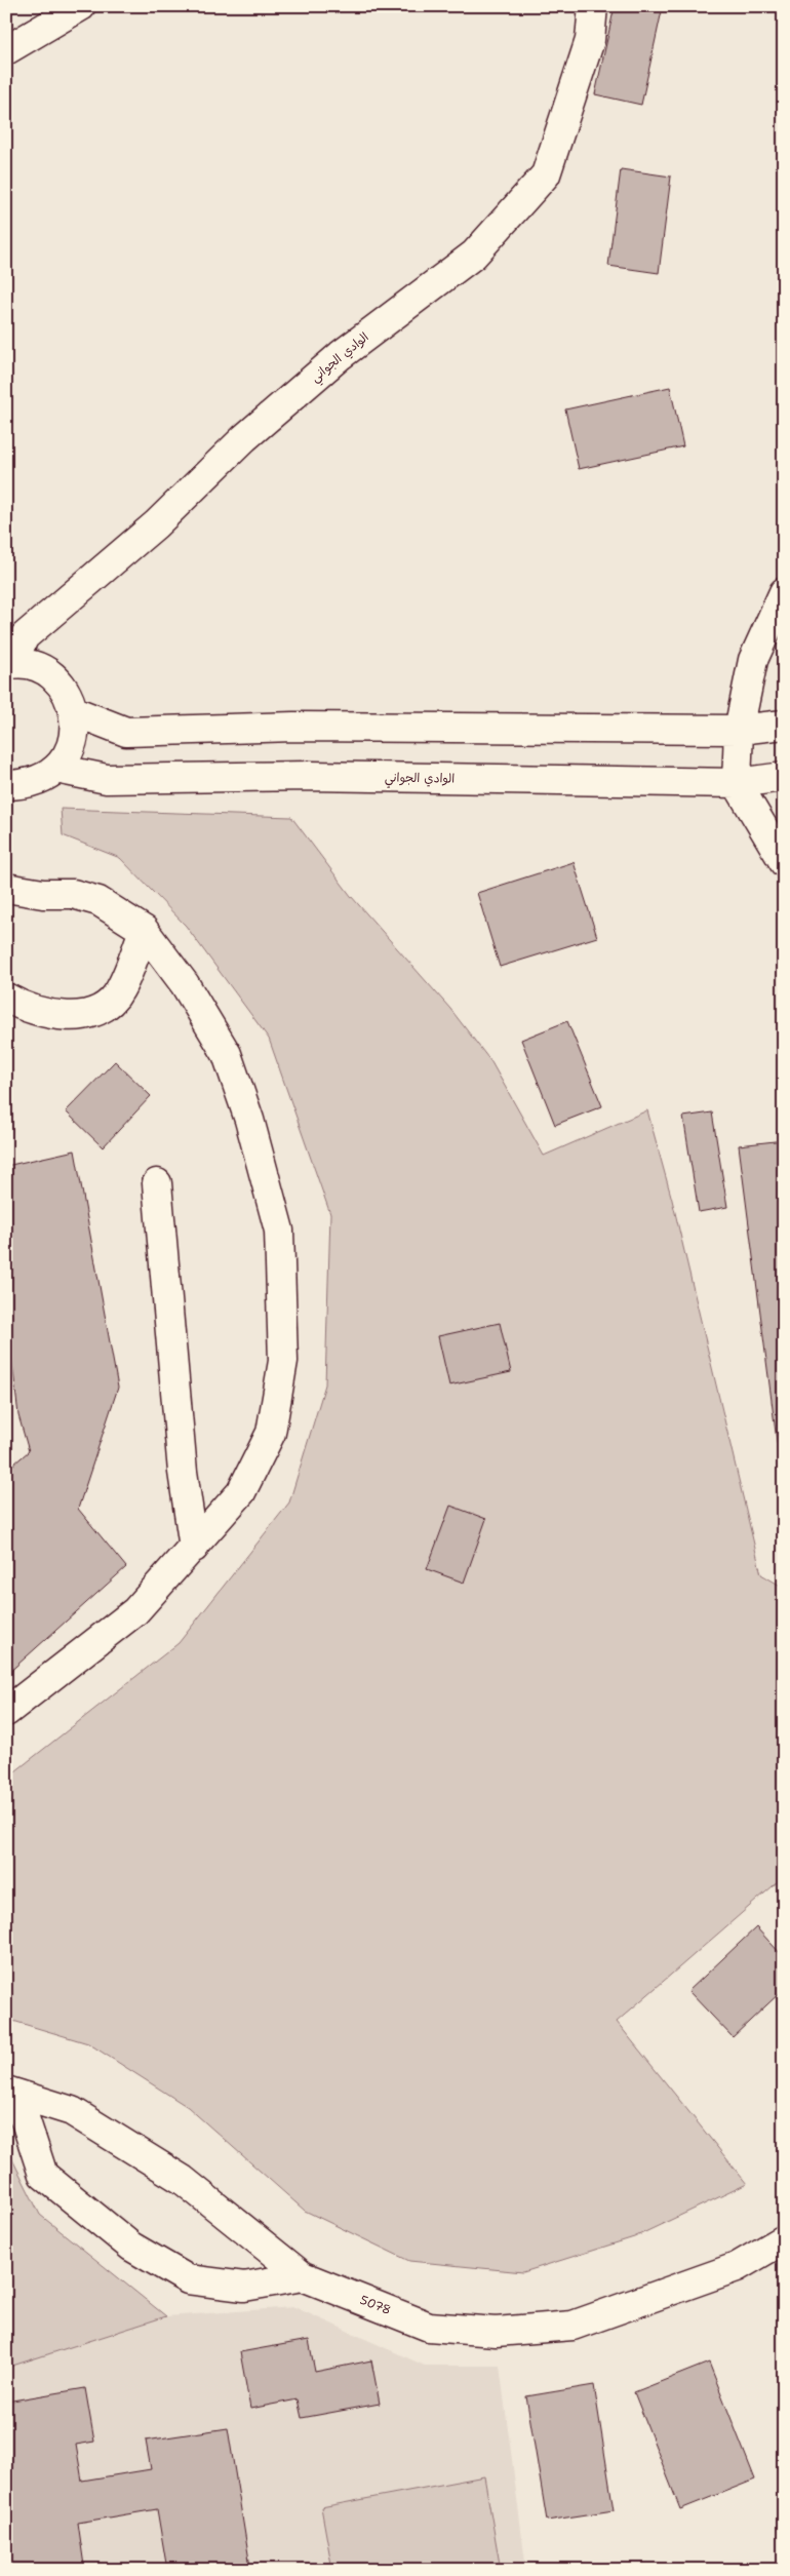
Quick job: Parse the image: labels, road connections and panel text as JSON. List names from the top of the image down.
{
  "streets": {
    "street": ["الوادي الجواني", "5078"]
  }
}
